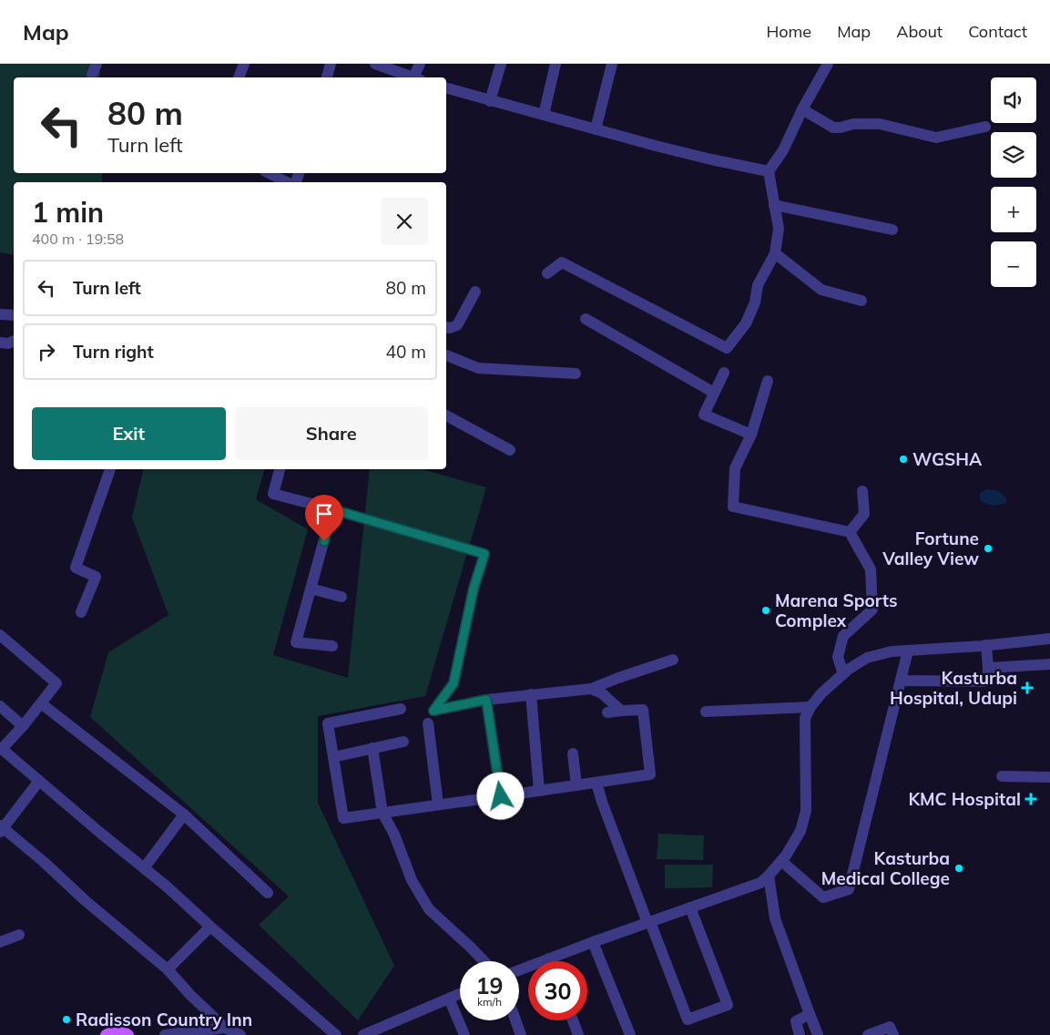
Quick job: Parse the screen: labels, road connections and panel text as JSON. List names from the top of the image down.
{
  "places": {
    "other": [
      "WGSHA",
      "Fortune Valley View",
      "Marena Sports Complex",
      "Kasturba Medical College",
      "Radisson Country Inn"
    ],
    "health": ["Kasturba Hospital, Udupi", "KMC Hospital"]
  },
  "page": {
    "header": "Map",
    "nav": [
      "Home",
      "Map",
      "About",
      "Contact"
    ],
    "map_buttons": ["+", "−"],
    "turn": ["80 m", "Turn left"],
    "heading": ["1 min", "400 m · 19:58"],
    "list": [
      {
        "name": "Turn left",
        "value": "80 m"
      },
      {
        "name": "Turn right",
        "value": "40 m"
      }
    ],
    "buttons": ["Exit", "Share"],
    "speed": "19 km/h",
    "limit": "30"
  }
}
